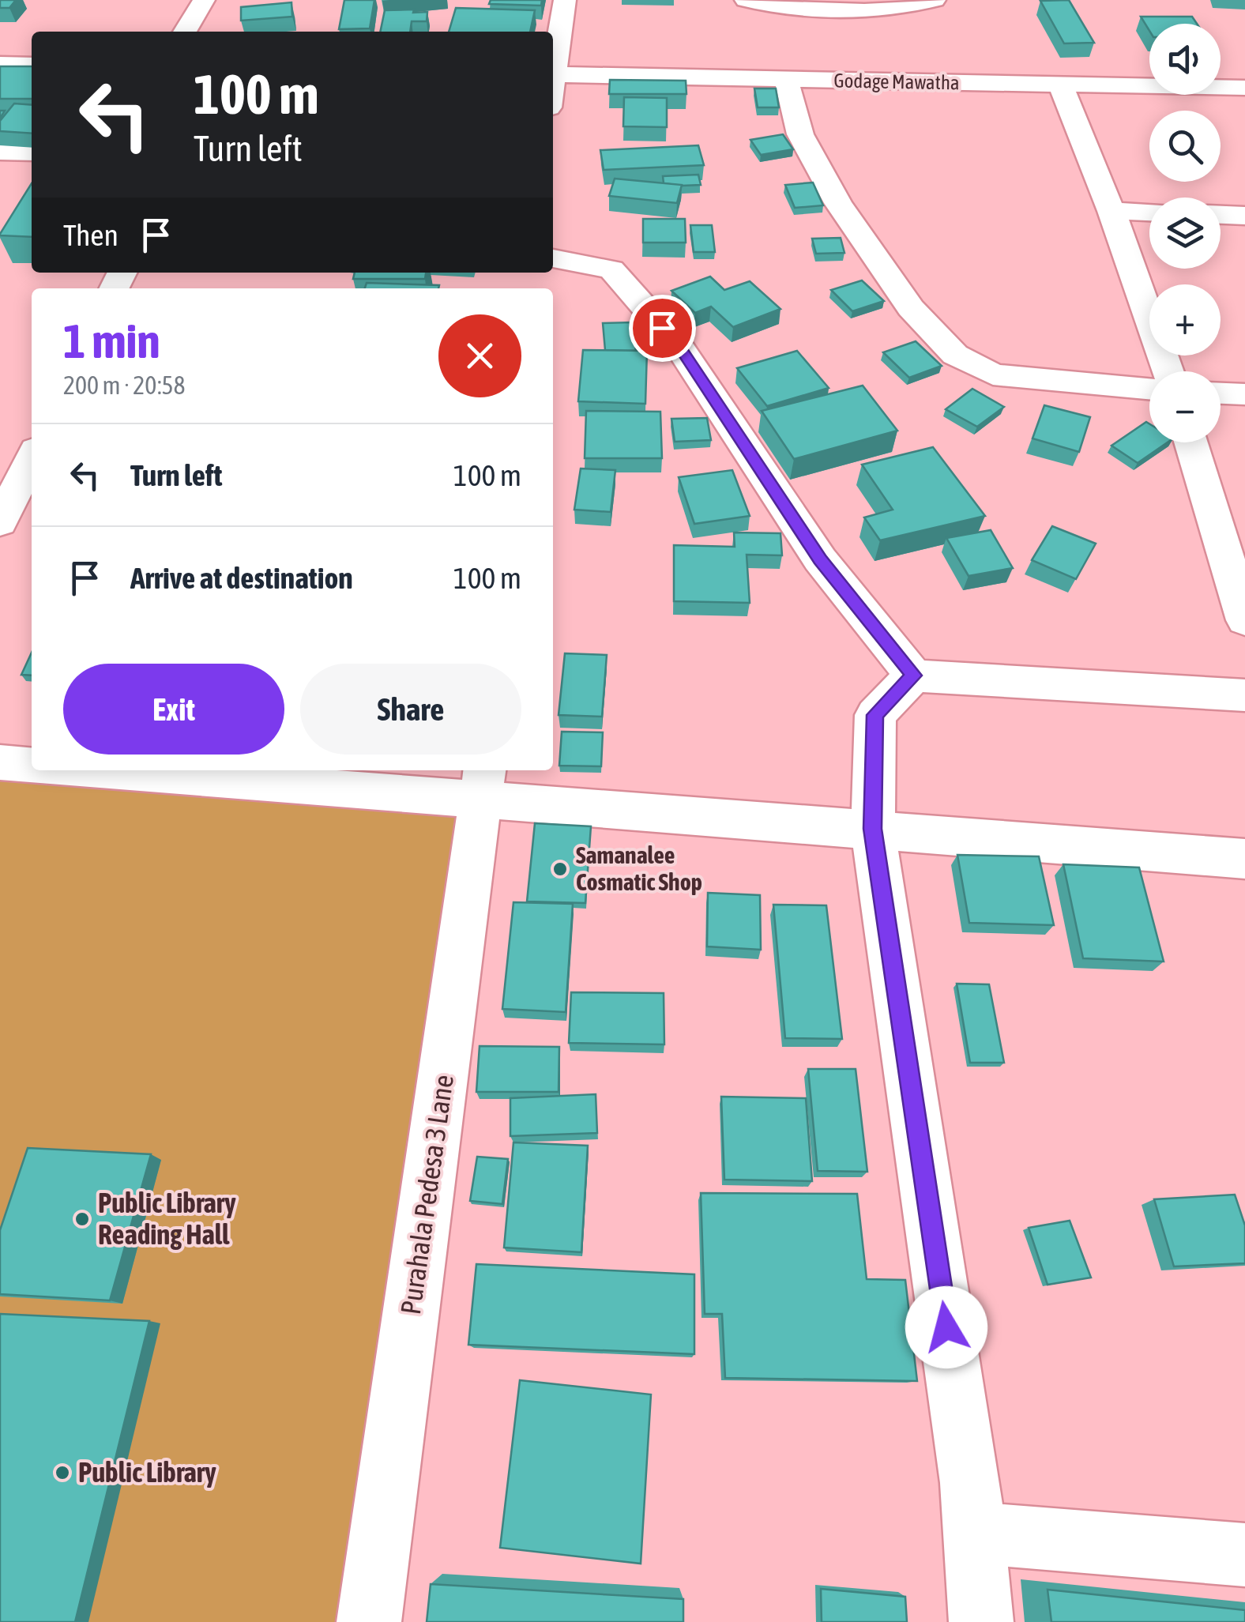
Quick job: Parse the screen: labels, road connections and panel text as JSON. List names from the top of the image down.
{
  "streets": {
    "street": ["Godage Mawatha", "Purahala Pedesa 3 Lane"]
  },
  "places": ["Samanalee Cosmatic Shop", "Public Library Reading Hall", "Public Library"],
  "page": {
    "map_buttons": ["+", "−"],
    "turn": ["100 m", "Turn left"],
    "then": "Then",
    "heading": ["1 min", "200 m · 20:58"],
    "list": [
      {
        "name": "Turn left",
        "value": "100 m"
      },
      {
        "name": "Arrive at destination",
        "value": "100 m"
      }
    ],
    "buttons": ["Exit", "Share"]
  }
}
